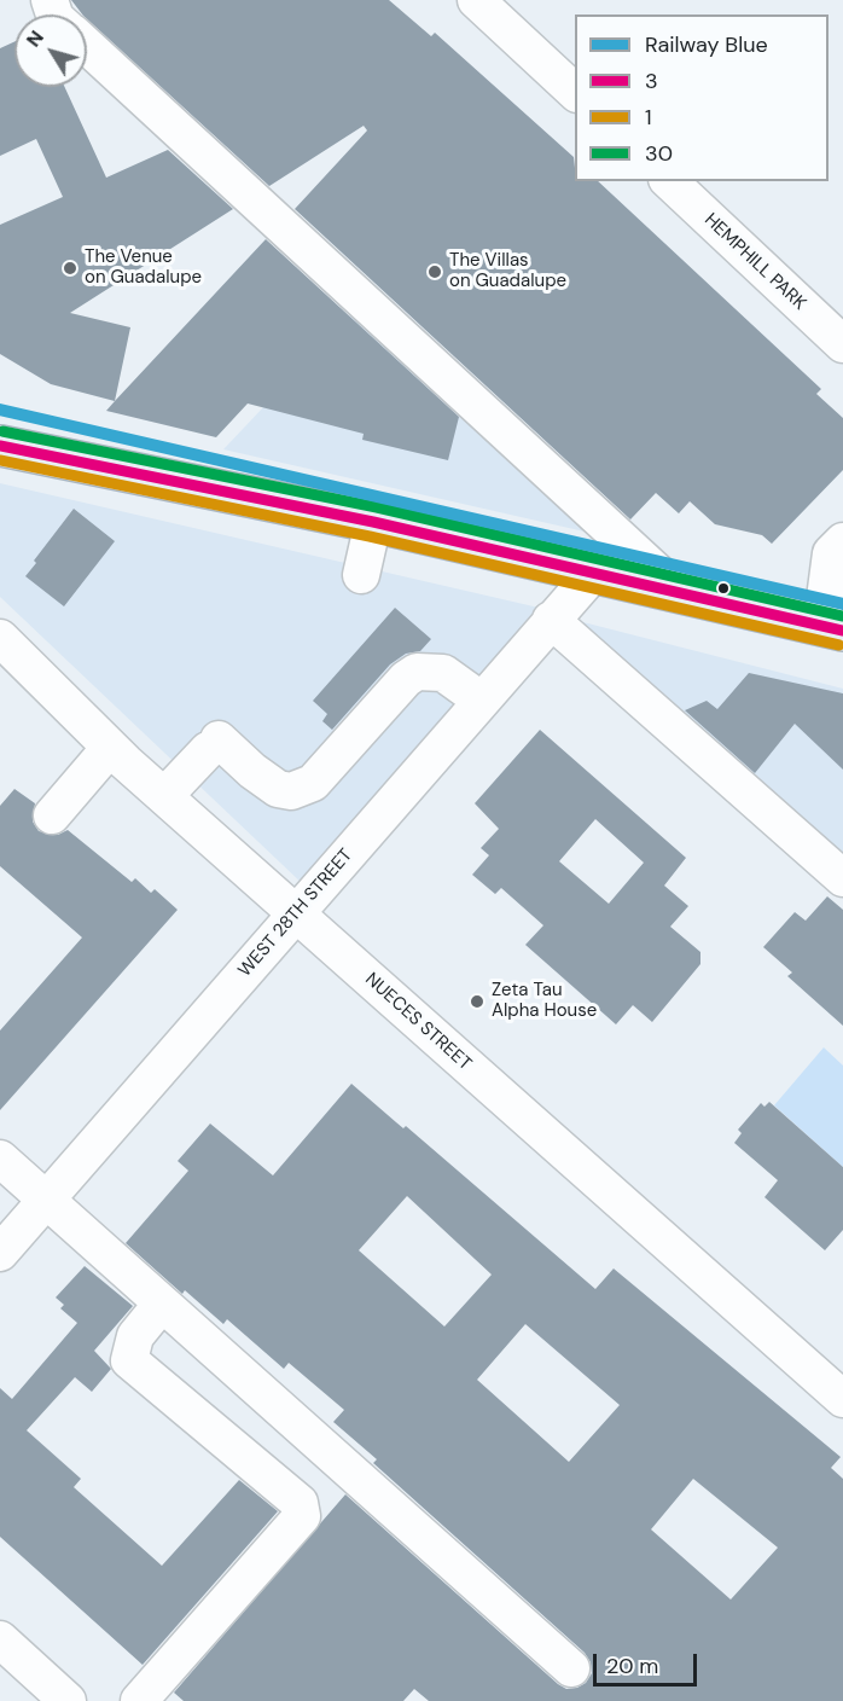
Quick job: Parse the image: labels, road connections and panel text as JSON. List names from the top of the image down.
{
  "streets": {
    "street": ["HEMPHILL PARK", "WEST 28TH STREET", "NUECES STREET"]
  },
  "crossings": [
    ["WEST 28TH STREET", "NUECES STREET"]
  ],
  "places": ["The Venue on Guadalupe", "The Villas on Guadalupe", "Zeta Tau Alpha House"],
  "lines": [
    "rail line Blue",
    "transit line 30",
    "transit line 3",
    "transit line 1"
  ],
  "legend": [
    "Railway Blue",
    "3",
    "1",
    "30"
  ],
  "scale_bar": "20 m",
  "north": "top left"
}
